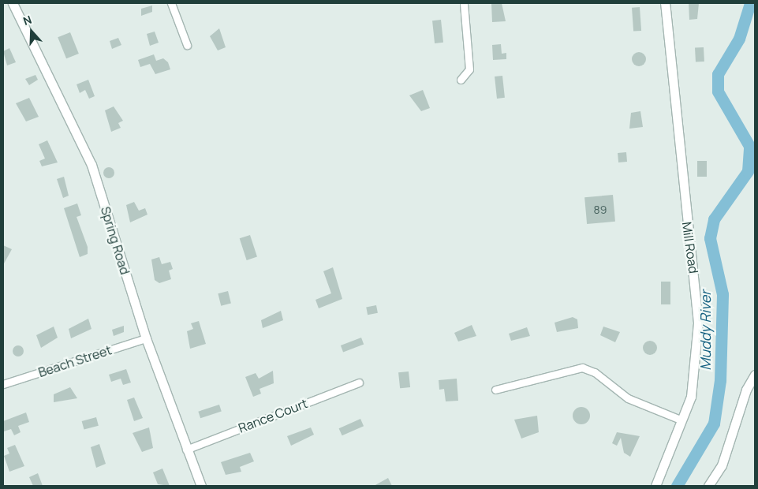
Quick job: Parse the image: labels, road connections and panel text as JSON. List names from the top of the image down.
{
  "streets": {
    "street": [
      "Spring Road",
      "Mill Road",
      "Beach Street",
      "Rance Court"
    ]
  },
  "crossings": [
    ["Spring Road", "Beach Street"],
    ["Spring Road", "Rance Court"]
  ],
  "water": ["Muddy River"],
  "house_numbers": ["89"],
  "north": "top"
}
